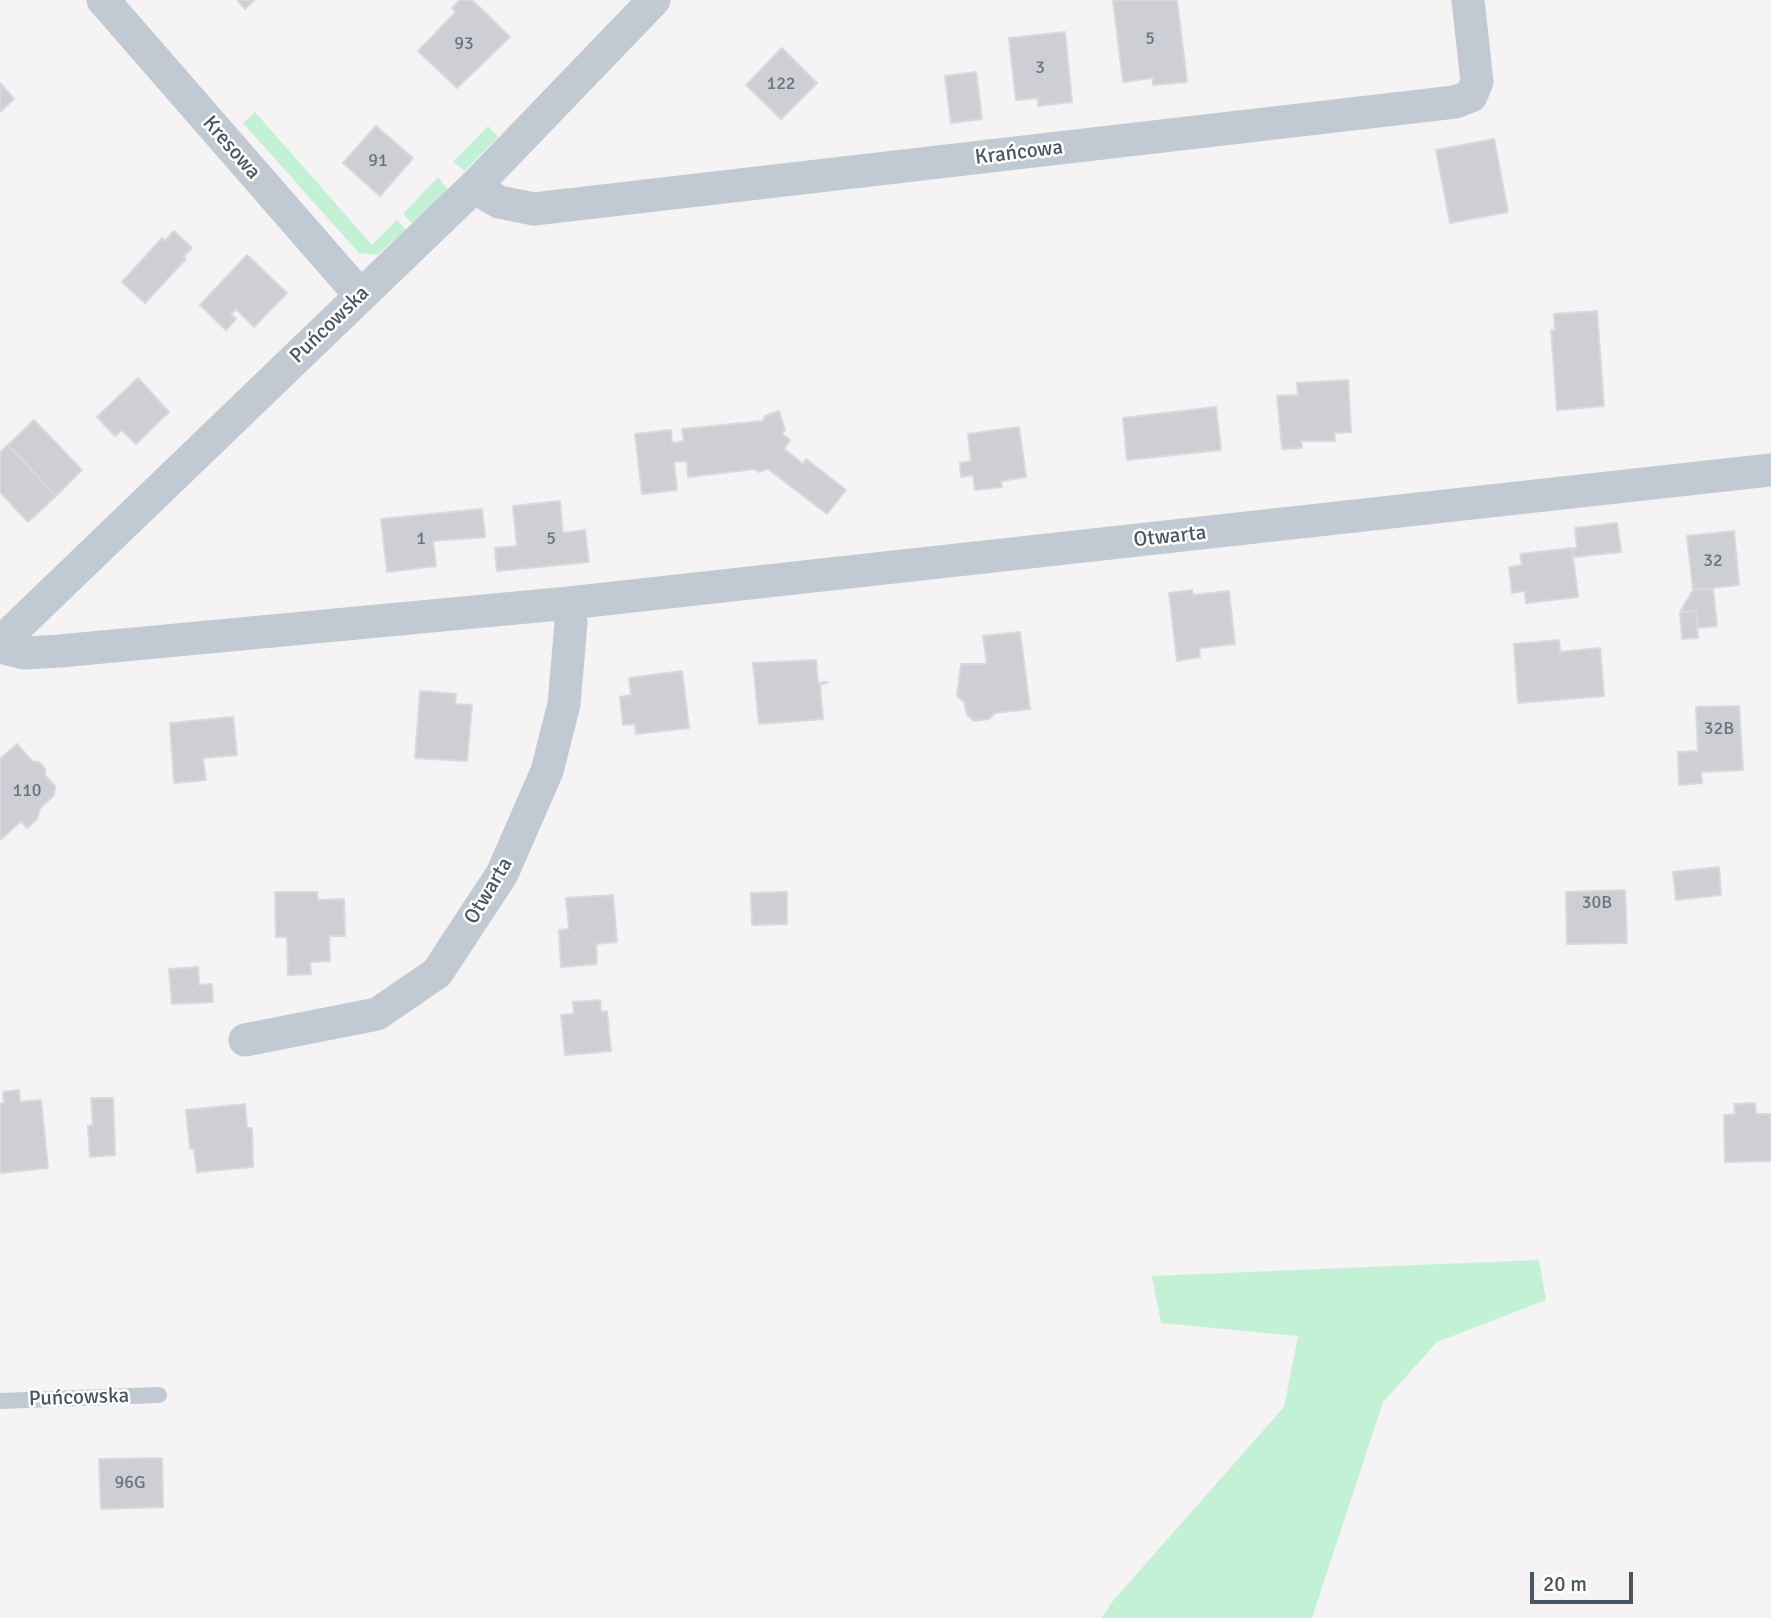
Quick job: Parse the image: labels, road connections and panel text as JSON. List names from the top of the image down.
{
  "streets": {
    "street": [
      "Kresowa",
      "Krańcowa",
      "Puńcowska",
      "Otwarta"
    ]
  },
  "crossings": [
    ["Kresowa", "Puńcowska"],
    ["Krańcowa", "Puńcowska"],
    ["Puńcowska", "Otwarta"]
  ],
  "house_numbers": [
    "5",
    "93",
    "3",
    "122",
    "91",
    "1",
    "5",
    "32",
    "32B",
    "110",
    "30B",
    "96G"
  ],
  "scale_bar": "20 m"
}
